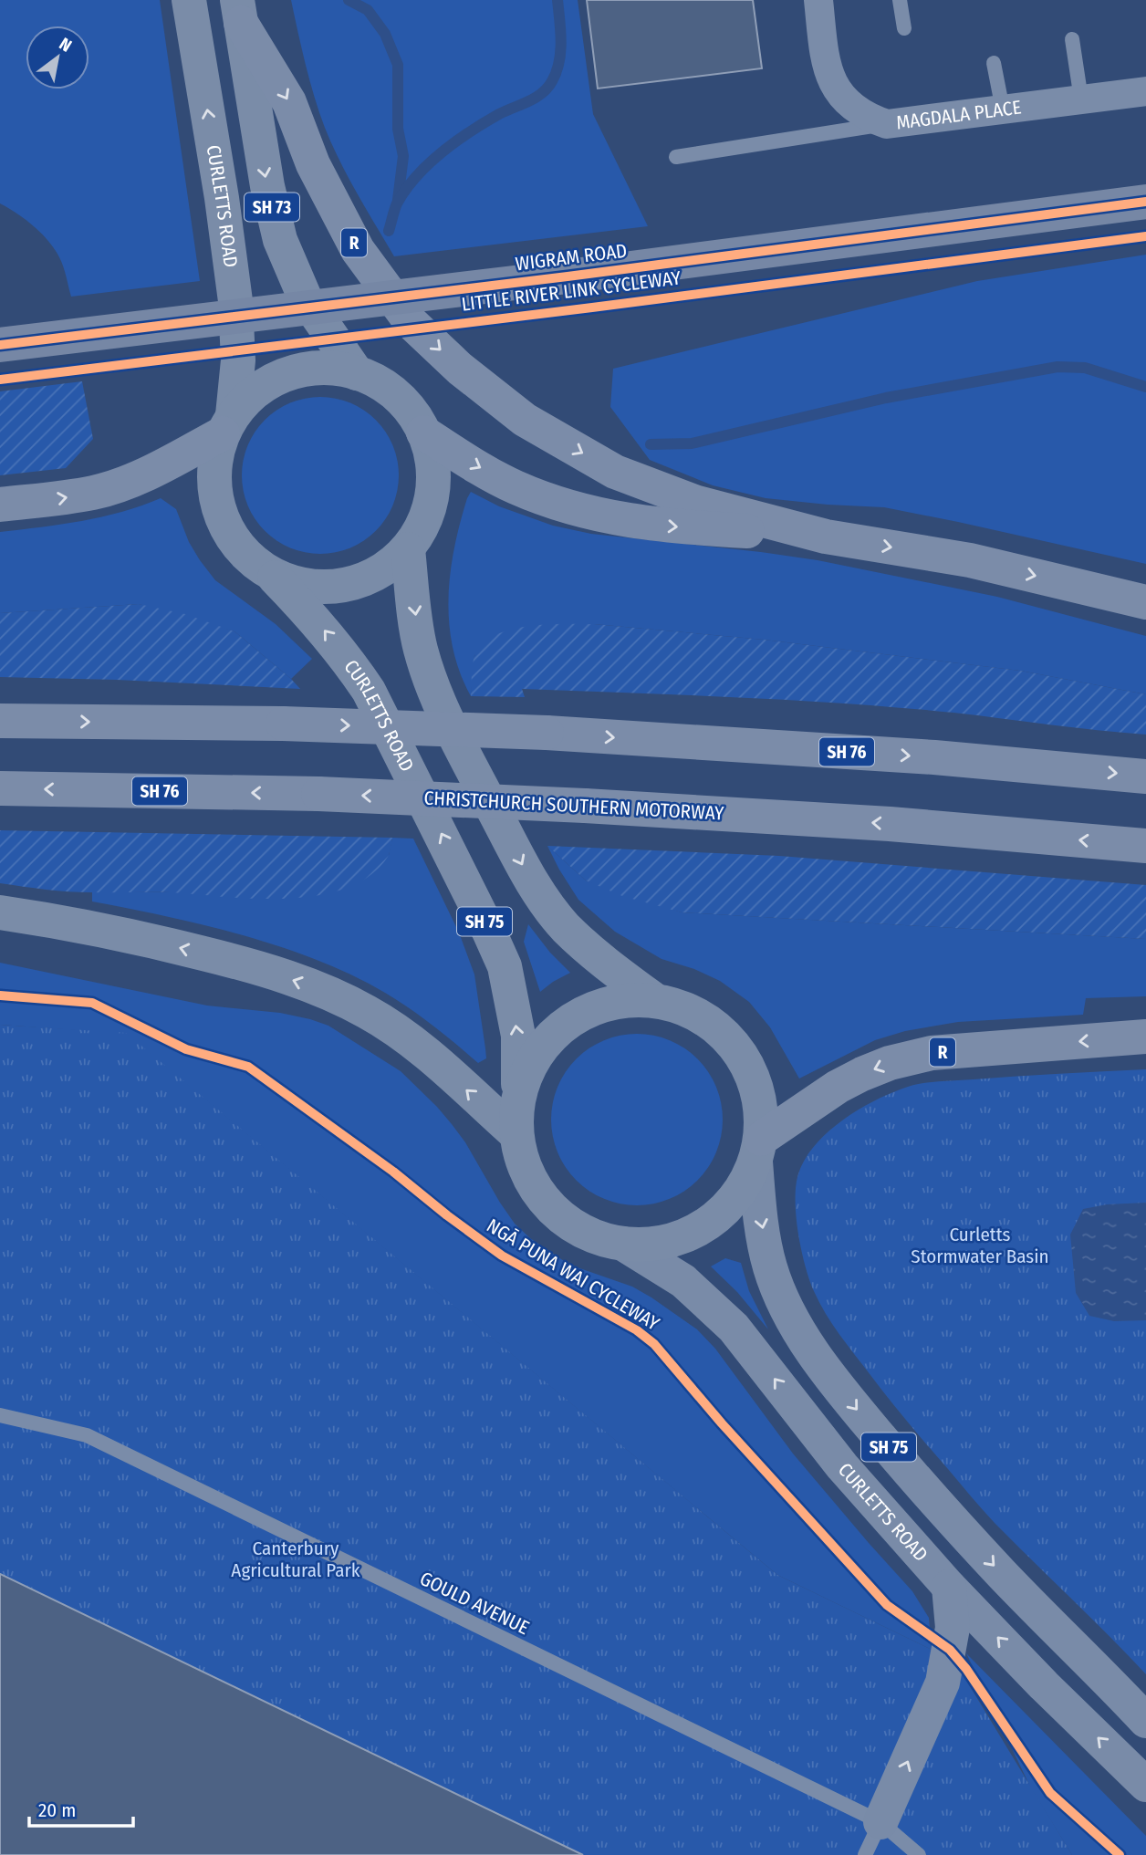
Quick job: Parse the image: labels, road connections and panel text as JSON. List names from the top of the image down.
{
  "streets": {
    "highway": [
      "CURLETTS ROAD",
      "SH 73",
      "R",
      "SH 76",
      "CHRISTCHURCH SOUTHERN MOTORWAY",
      "SH 75"
    ],
    "main road": ["WIGRAM ROAD"],
    "street": ["MAGDALA PLACE"],
    "lane": ["GOULD AVENUE"],
    "cycle path": ["LITTLE RIVER LINK CYCLEWAY", "NGĀ PUNA WAI CYCLEWAY"]
  },
  "crossings": [
    ["CURLETTS ROAD", "SH 73"],
    ["CURLETTS ROAD", "R"],
    ["CURLETTS ROAD", "SH 75"],
    ["SH 73", "R"],
    ["SH 73", "SH 75"],
    ["R", "SH 75"]
  ],
  "parks": ["Curletts Stormwater Basin", "Canterbury Agricultural Park"],
  "scale_bar": "20 m",
  "north": "top right"
}
